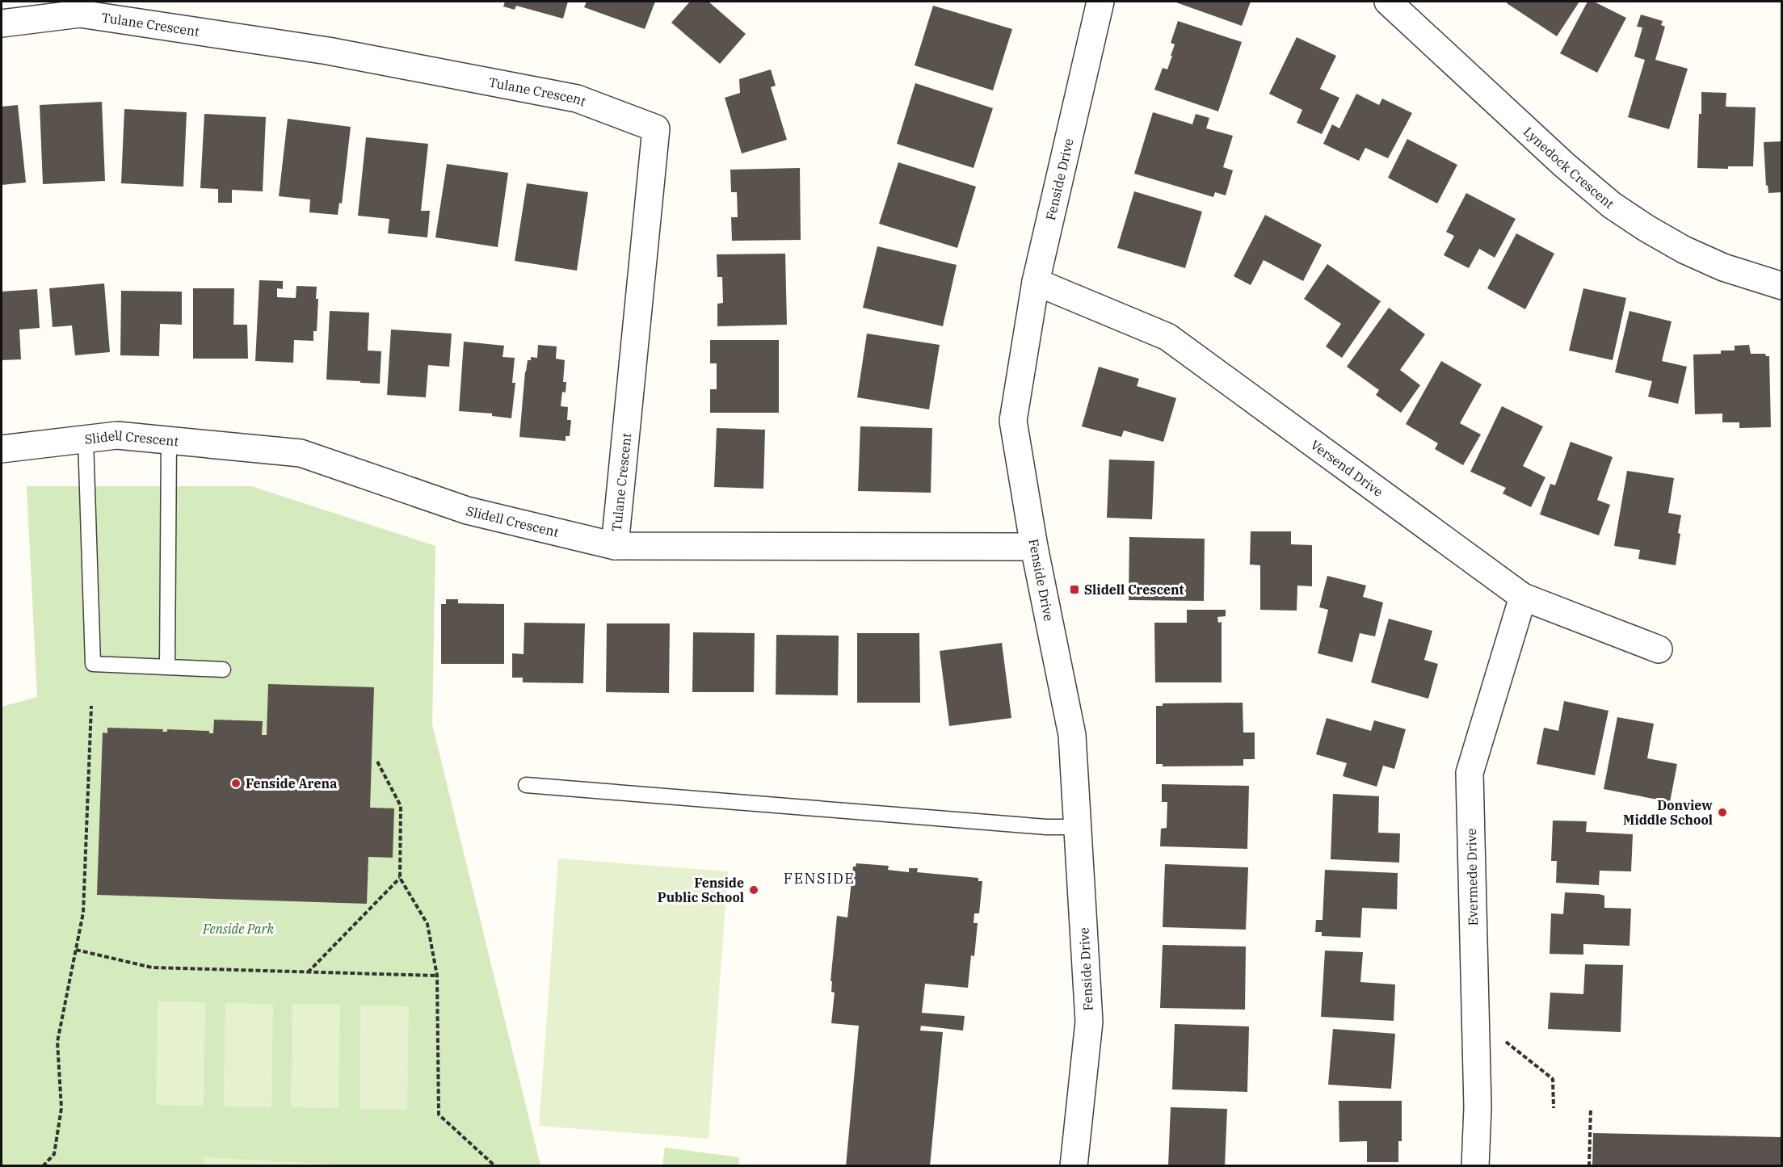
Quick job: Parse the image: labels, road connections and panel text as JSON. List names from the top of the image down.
{
  "streets": {
    "street": [
      "Tulane Crescent",
      "Lynedock Crescent",
      "Fenside Drive",
      "Slidell Crescent",
      "Versend Drive",
      "Evermede Drive"
    ]
  },
  "crossings": [
    ["Tulane Crescent", "Slidell Crescent"],
    ["Fenside Drive", "Slidell Crescent"],
    ["Fenside Drive", "Versend Drive"],
    ["Versend Drive", "Evermede Drive"]
  ],
  "districts": ["FENSIDE"],
  "parks": ["Fenside Park"],
  "places": {
    "transit": ["Slidell Crescent"],
    "other": ["Fenside Arena", "Donview Middle School", "Fenside Public School"]
  }
}
